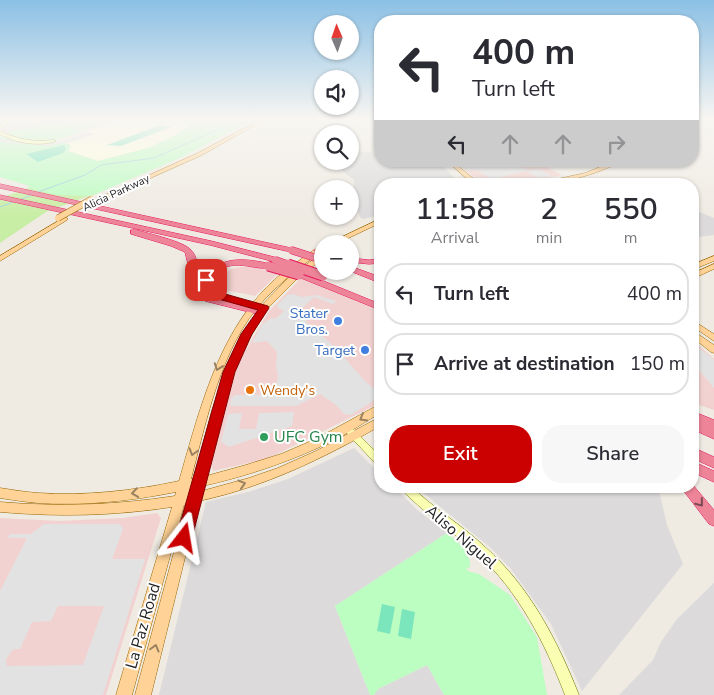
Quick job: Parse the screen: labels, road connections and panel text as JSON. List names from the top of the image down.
{
  "streets": {
    "main road": ["Alicia Parkway", "La Paz Road"],
    "street": ["Aliso Niguel"]
  },
  "places": [
    "Stater Bros.",
    "Target",
    "Wendy's",
    "UFC Gym"
  ],
  "north": "top",
  "page": {
    "map_buttons": ["+", "−"],
    "turn": ["400 m", "Turn left"],
    "eta": [
      "11:58",
      "Arrival",
      "2",
      "min",
      "550",
      "m"
    ],
    "list": [
      {
        "name": "Turn left",
        "value": "400 m"
      },
      {
        "name": "Arrive at destination",
        "value": "150 m"
      }
    ],
    "buttons": ["Exit", "Share"]
  }
}
